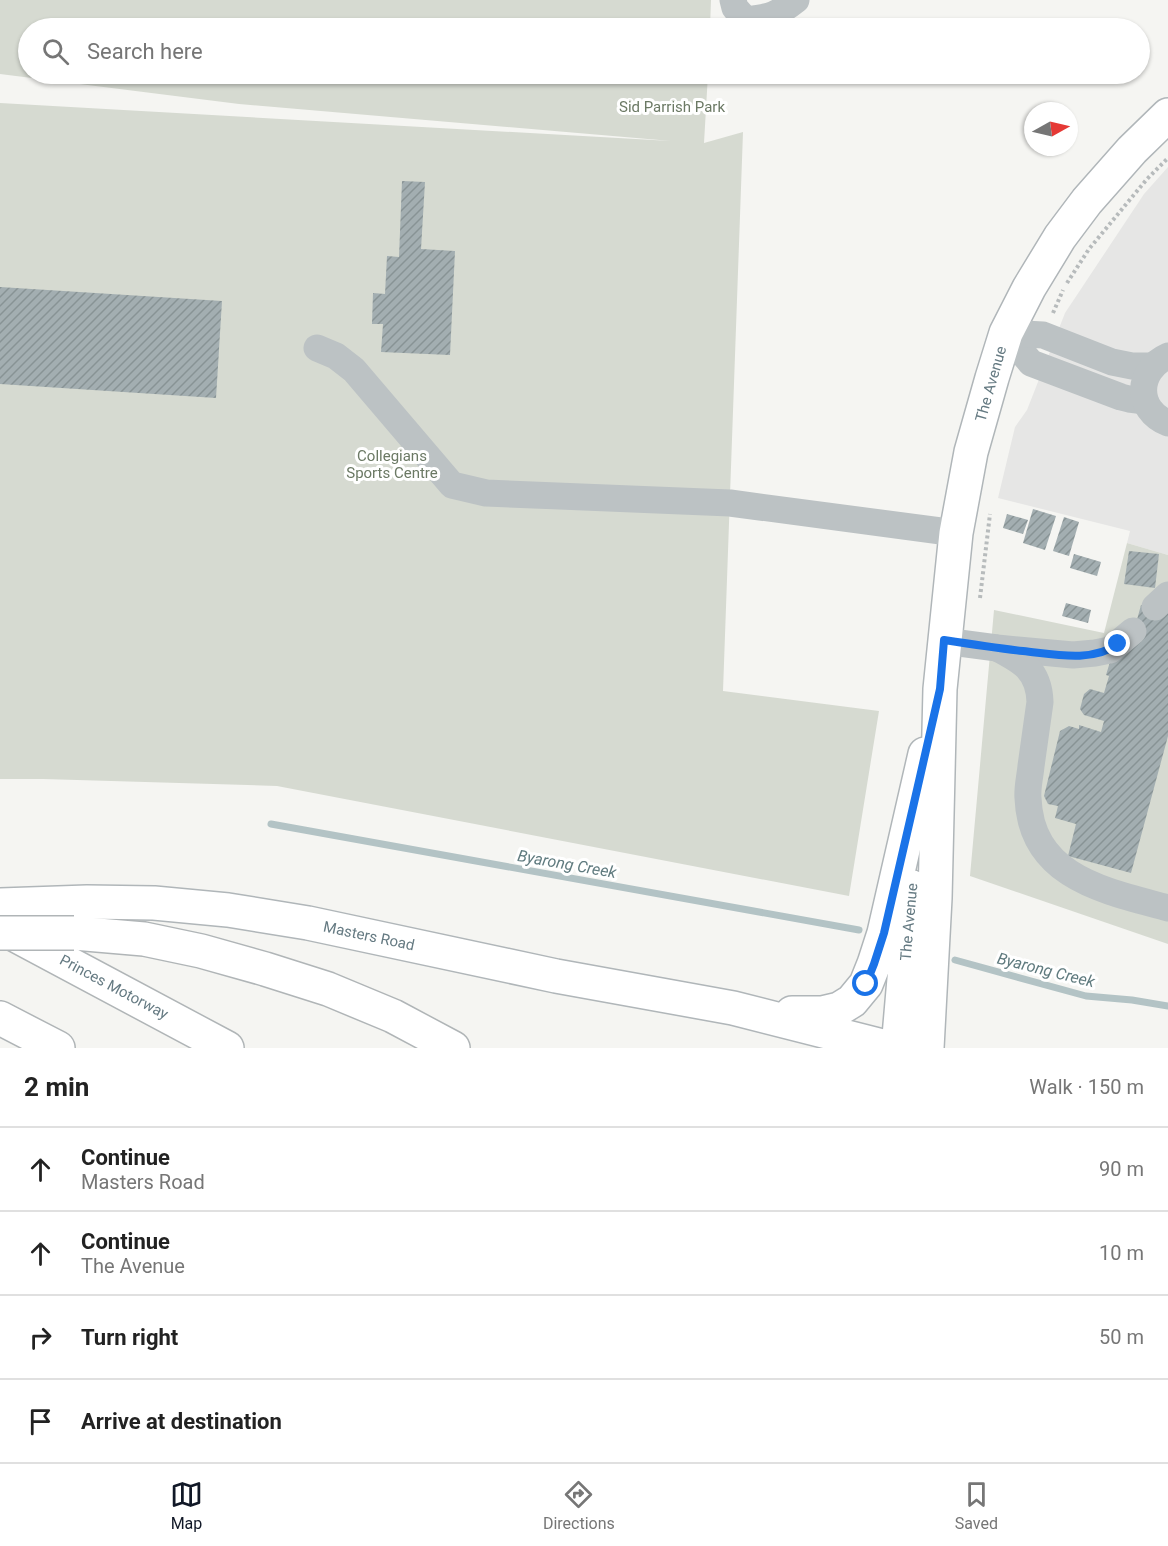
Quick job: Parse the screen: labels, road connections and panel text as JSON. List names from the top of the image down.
{
  "streets": {
    "main road": ["The Avenue", "Masters Road", "Princes Motorway"]
  },
  "crossings": [
    ["The Avenue", "Masters Road"],
    ["Masters Road", "Princes Motorway"]
  ],
  "water": ["Byarong Creek"],
  "parks": ["Sid Parrish Park", "Collegians Sports Centre"],
  "north": "right",
  "page": {
    "search": "Search here",
    "heading": ["2 min", "Walk · 150 m"],
    "list": [
      ["Continue", "Masters Road", "90 m"],
      ["Continue", "The Avenue", "10 m"],
      ["Turn right", "50 m"],
      "Arrive at destination"
    ],
    "nav": ["Map", "Directions", "Saved"]
  }
}
